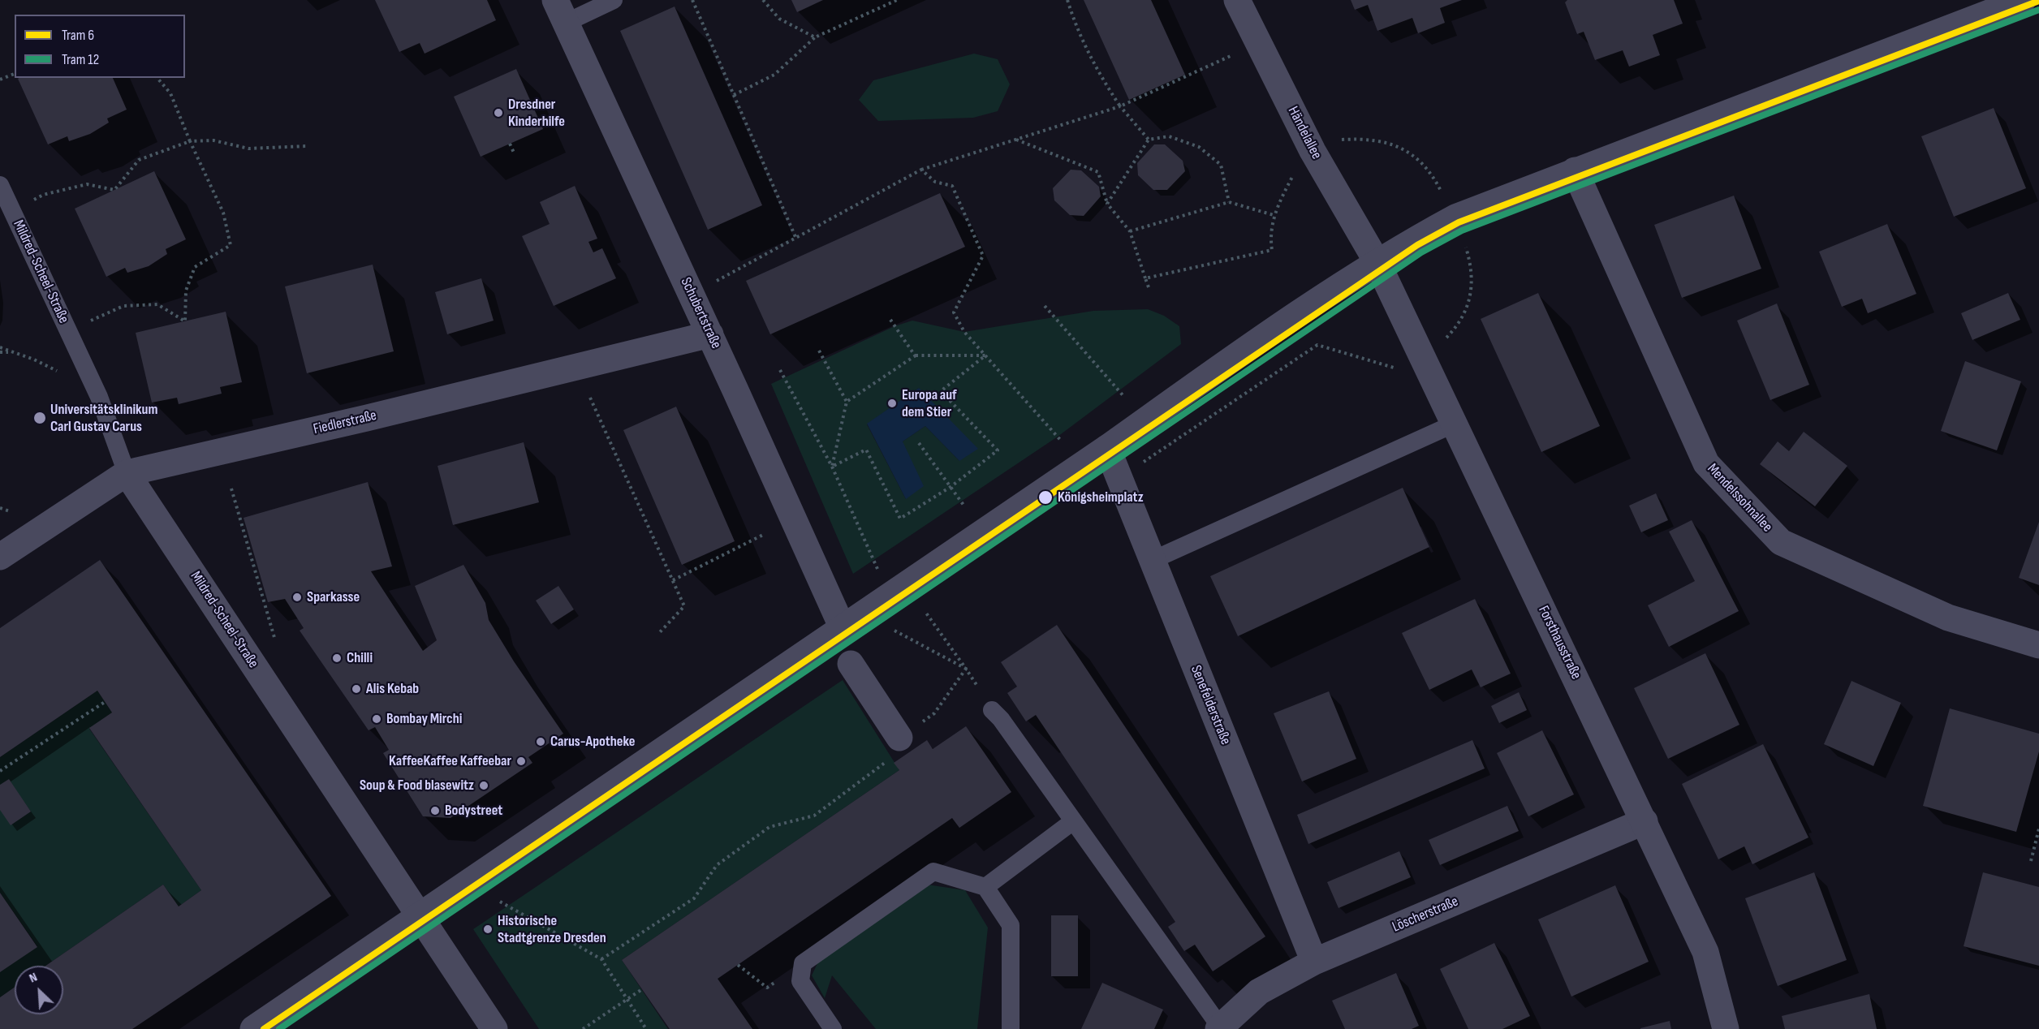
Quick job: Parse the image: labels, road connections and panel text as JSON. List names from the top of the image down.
{
  "streets": {
    "street": [
      "Händelallee",
      "Mildred-Scheel-Straße",
      "Schubertstraße",
      "Fiedlerstraße",
      "Mendelssohnallee",
      "Forsthausstraße",
      "Senefelderstraße",
      "Löscherstraße"
    ]
  },
  "crossings": [
    ["Händelallee", "Forsthausstraße"],
    ["Mildred-Scheel-Straße", "Fiedlerstraße"],
    ["Schubertstraße", "Fiedlerstraße"],
    ["Forsthausstraße", "Löscherstraße"],
    ["Senefelderstraße", "Löscherstraße"]
  ],
  "places": [
    "Dresdner Kinderhilfe",
    "Europa auf dem Stier",
    "Universitätsklinikum Carl Gustav Carus",
    "Königsheimplatz",
    "Sparkasse",
    "Chilli",
    "Alis Kebab",
    "Bombay Mirchi",
    "Carus-Apotheke",
    "KaffeeKaffee Kaffeebar",
    "Soup & Food blasewitz",
    "Bodystreet",
    "Historische Stadtgrenze Dresden"
  ],
  "lines": ["tram line 6", "tram line 12"],
  "legend": ["Tram 6", "Tram 12"],
  "north": "top left"
}
